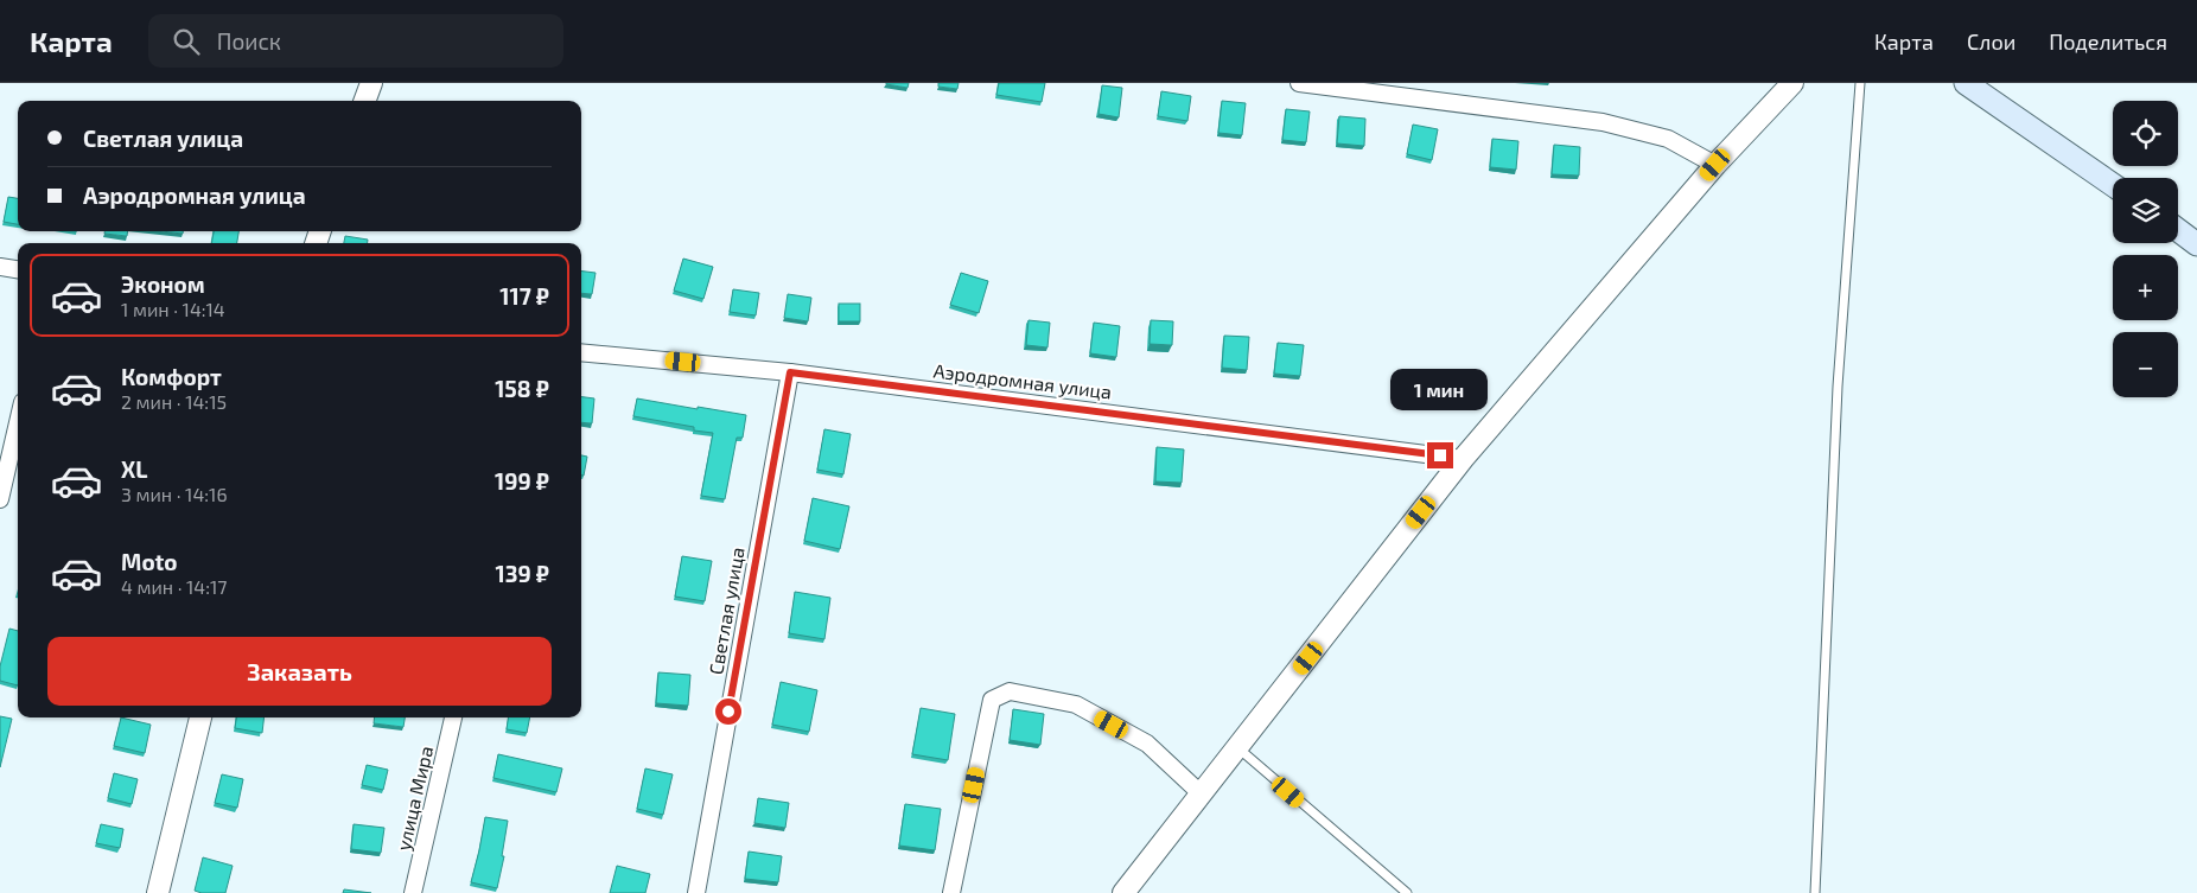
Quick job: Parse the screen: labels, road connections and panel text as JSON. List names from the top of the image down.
{
  "streets": {
    "street": ["Аэродромная улица", "Светлая улица", "улица Мира"]
  },
  "crossings": [
    ["Аэродромная улица", "Светлая улица"]
  ],
  "page": {
    "header": "Карта",
    "search": "Поиск",
    "nav": ["Карта", "Слои", "Поделиться"],
    "map_buttons": ["+", "−"],
    "banner": ["Светлая улица", "Аэродромная улица"],
    "list": [
      {
        "name": "Эконом",
        "note": "1 мин · 14:14",
        "value": "117 ₽"
      },
      {
        "name": "Комфорт",
        "note": "2 мин · 14:15",
        "value": "158 ₽"
      },
      {
        "name": "XL",
        "note": "3 мин · 14:16",
        "value": "199 ₽"
      },
      {
        "name": "Moto",
        "note": "4 мин · 14:17",
        "value": "139 ₽"
      }
    ],
    "bubble": "1 мин",
    "buttons": "Заказать"
  }
}
